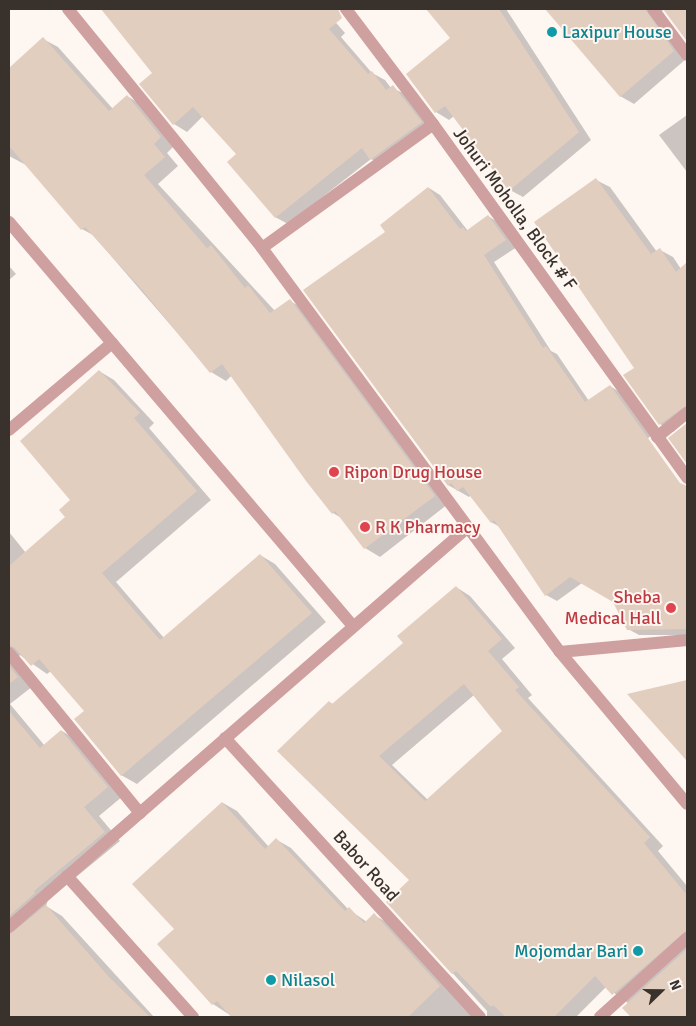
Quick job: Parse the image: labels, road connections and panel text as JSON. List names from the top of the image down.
{
  "streets": {
    "street": ["Johuri Moholla, Block # F", "Babor Road"]
  },
  "places": [
    "Laxipur House",
    "Ripon Drug House",
    "R K Pharmacy",
    "Sheba Medical Hall",
    "Mojomdar Bari",
    "Nilasol"
  ],
  "north": "right"
}
